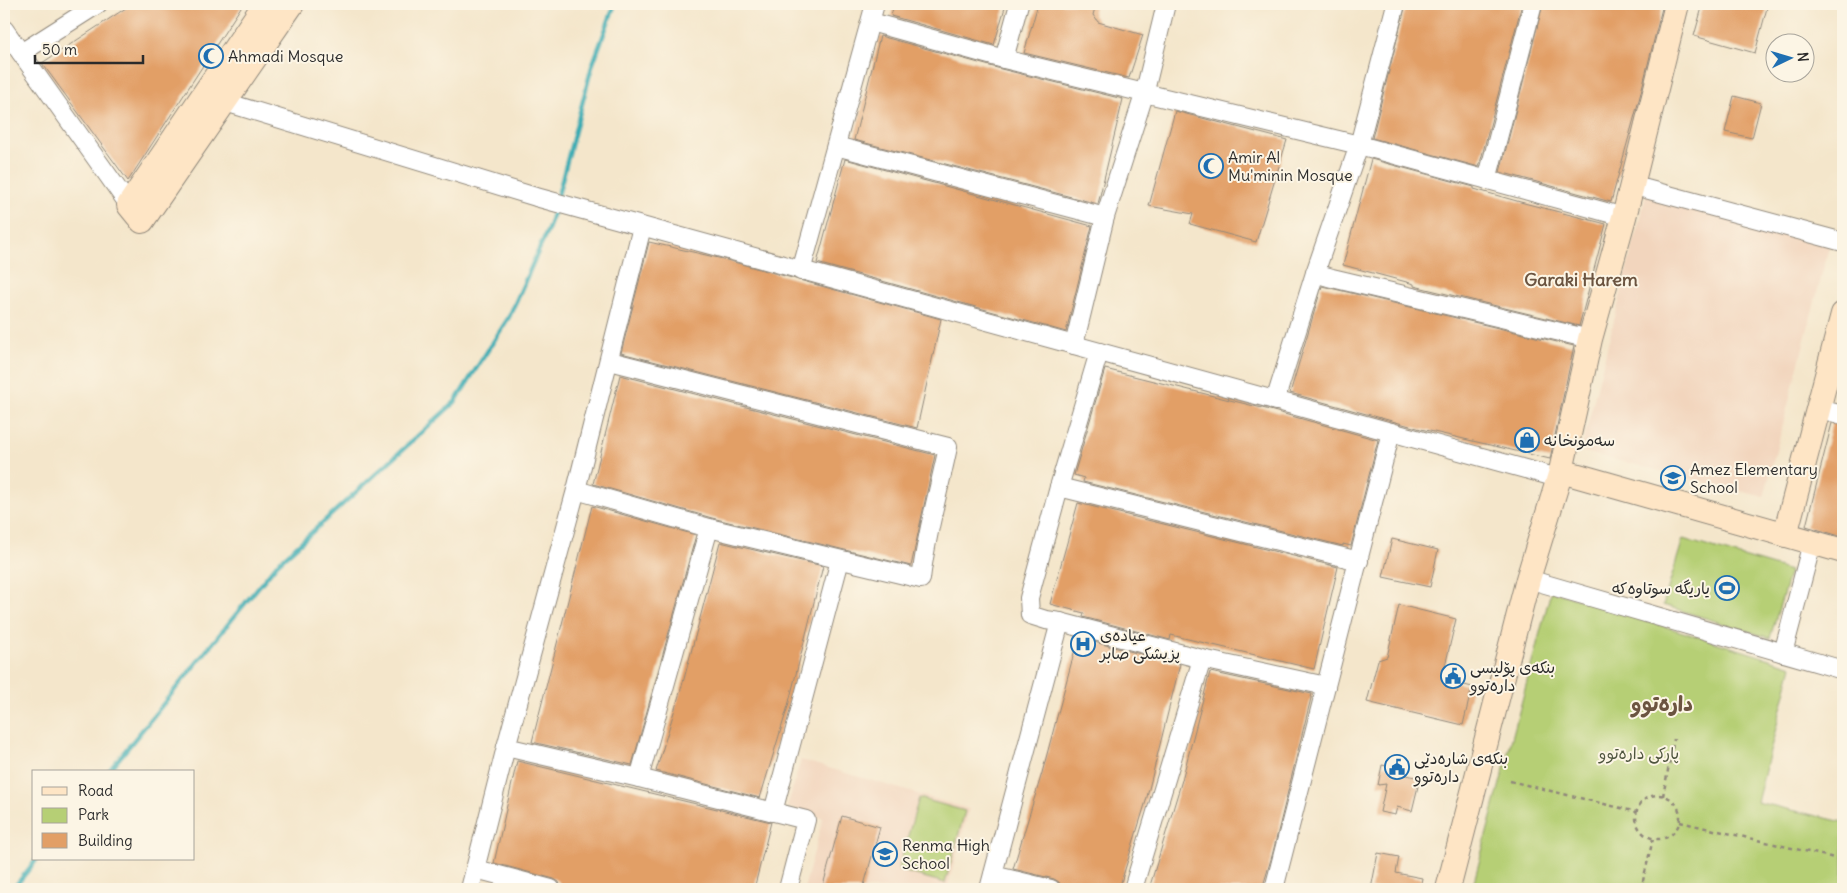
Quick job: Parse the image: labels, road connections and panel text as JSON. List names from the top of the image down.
{
  "districts": ["Garaki Harem", "دارەتوو"],
  "parks": ["پارکی دارەتوو"],
  "places": {
    "mosque": ["Ahmadi Mosque", "Amir Al Mu'minin Mosque"],
    "shop": ["سەمونخانە"],
    "school or university": ["Amez Elementary School", "Renma High School"],
    "sports": ["یاریگە سوتاوەکە"],
    "hospital": ["عیادەی پزیشکی صابر"],
    "public building": ["بنکەی پۆلیسی دارەتوو", "بنکەی شارەدێی دارەتوو"]
  },
  "legend": ["Road", "Park", "Building"],
  "scale_bar": "50 m",
  "north": "right"
}
